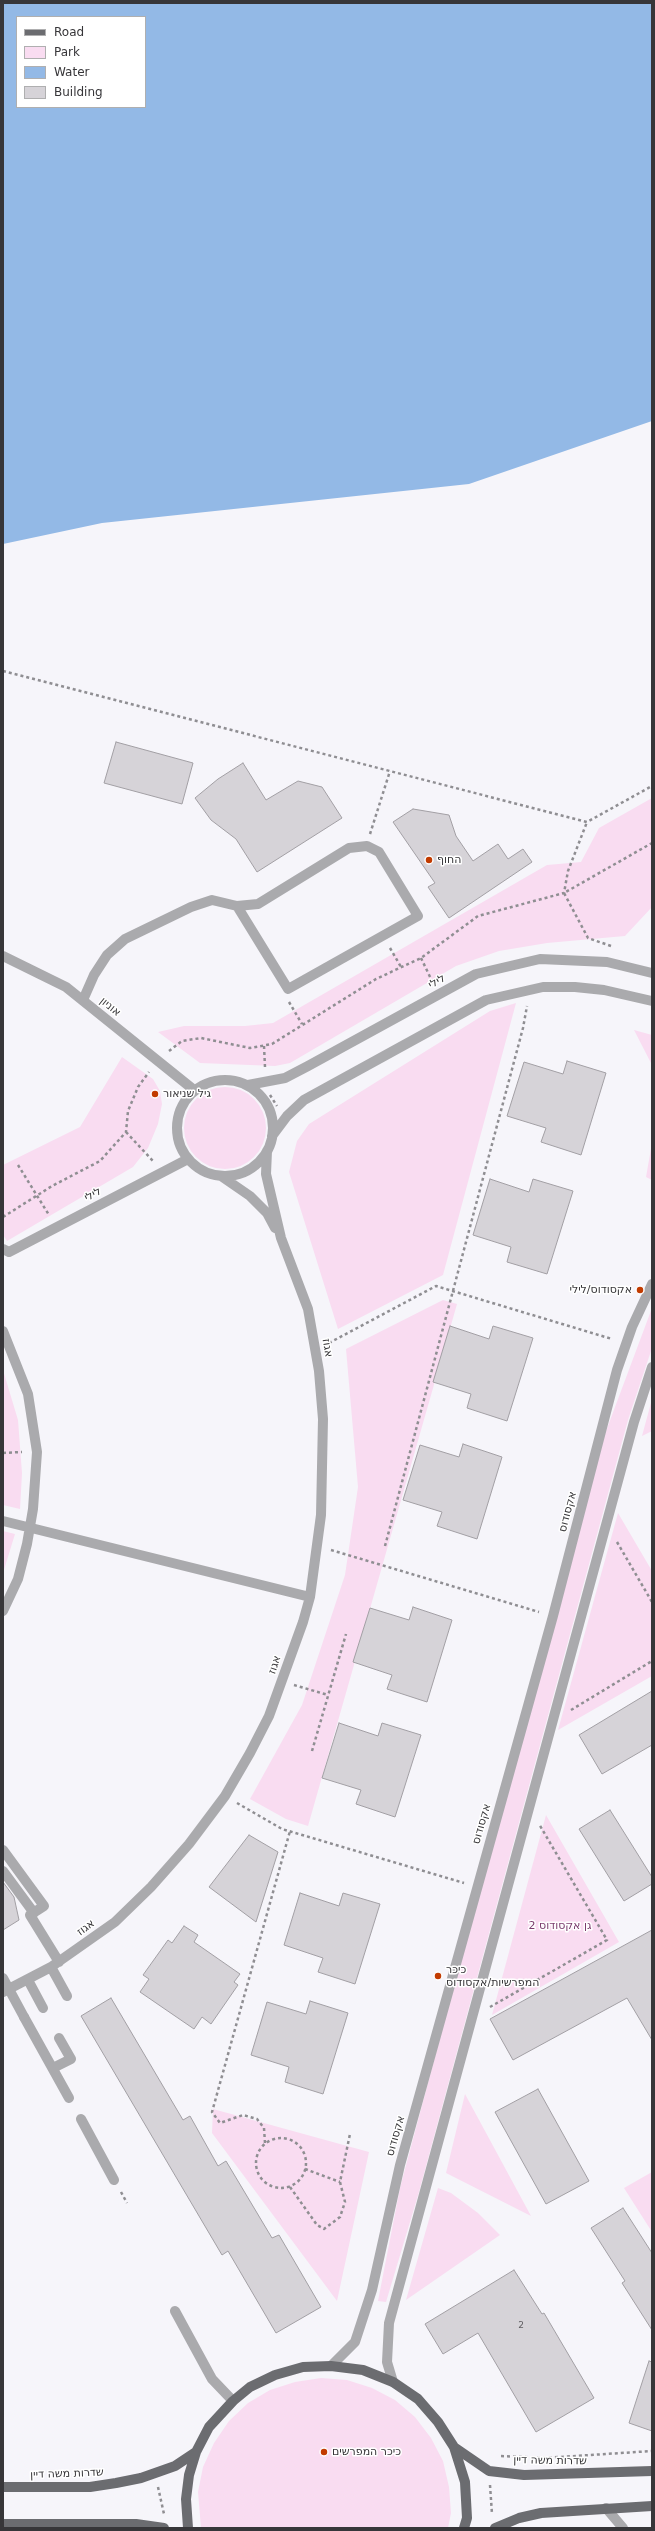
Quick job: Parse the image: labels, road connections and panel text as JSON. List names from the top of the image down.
{
  "streets": {
    "main road": ["שדרות משה דיין"],
    "street": [
      "לילי",
      "אוניון",
      "אגוז",
      "אקסודוס"
    ]
  },
  "crossings": [
    ["לילי", "אוניון"],
    ["לילי", "אגוז"],
    ["אוניון", "אגוז"]
  ],
  "parks": ["גן אקסודוס 2"],
  "places": [
    "החוף",
    "גיל שניאור",
    "אקסודוס/לילי",
    "כיכר המפרשיות/אקסודוס",
    "כיכר המפרשים"
  ],
  "house_numbers": ["2"],
  "legend": [
    "Road",
    "Park",
    "Water",
    "Building"
  ]
}
